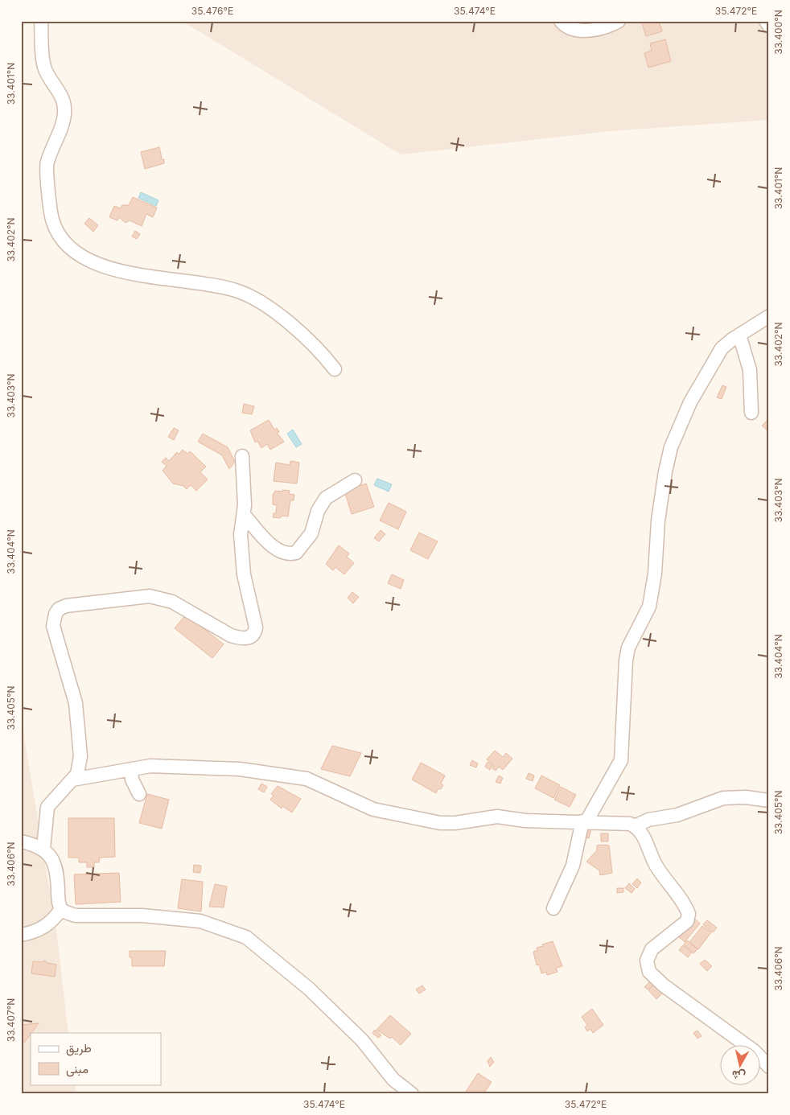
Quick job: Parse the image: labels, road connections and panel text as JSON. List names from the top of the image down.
{
  "legend": ["طريق", "مبنى"],
  "north": "bottom",
  "coordinates": [
    "35.476°E",
    "35.474°E",
    "35.472°E",
    "33.400°N",
    "33.401°N",
    "33.402°N",
    "33.403°N",
    "33.404°N",
    "33.405°N",
    "33.406°N",
    "33.407°N"
  ]
}
